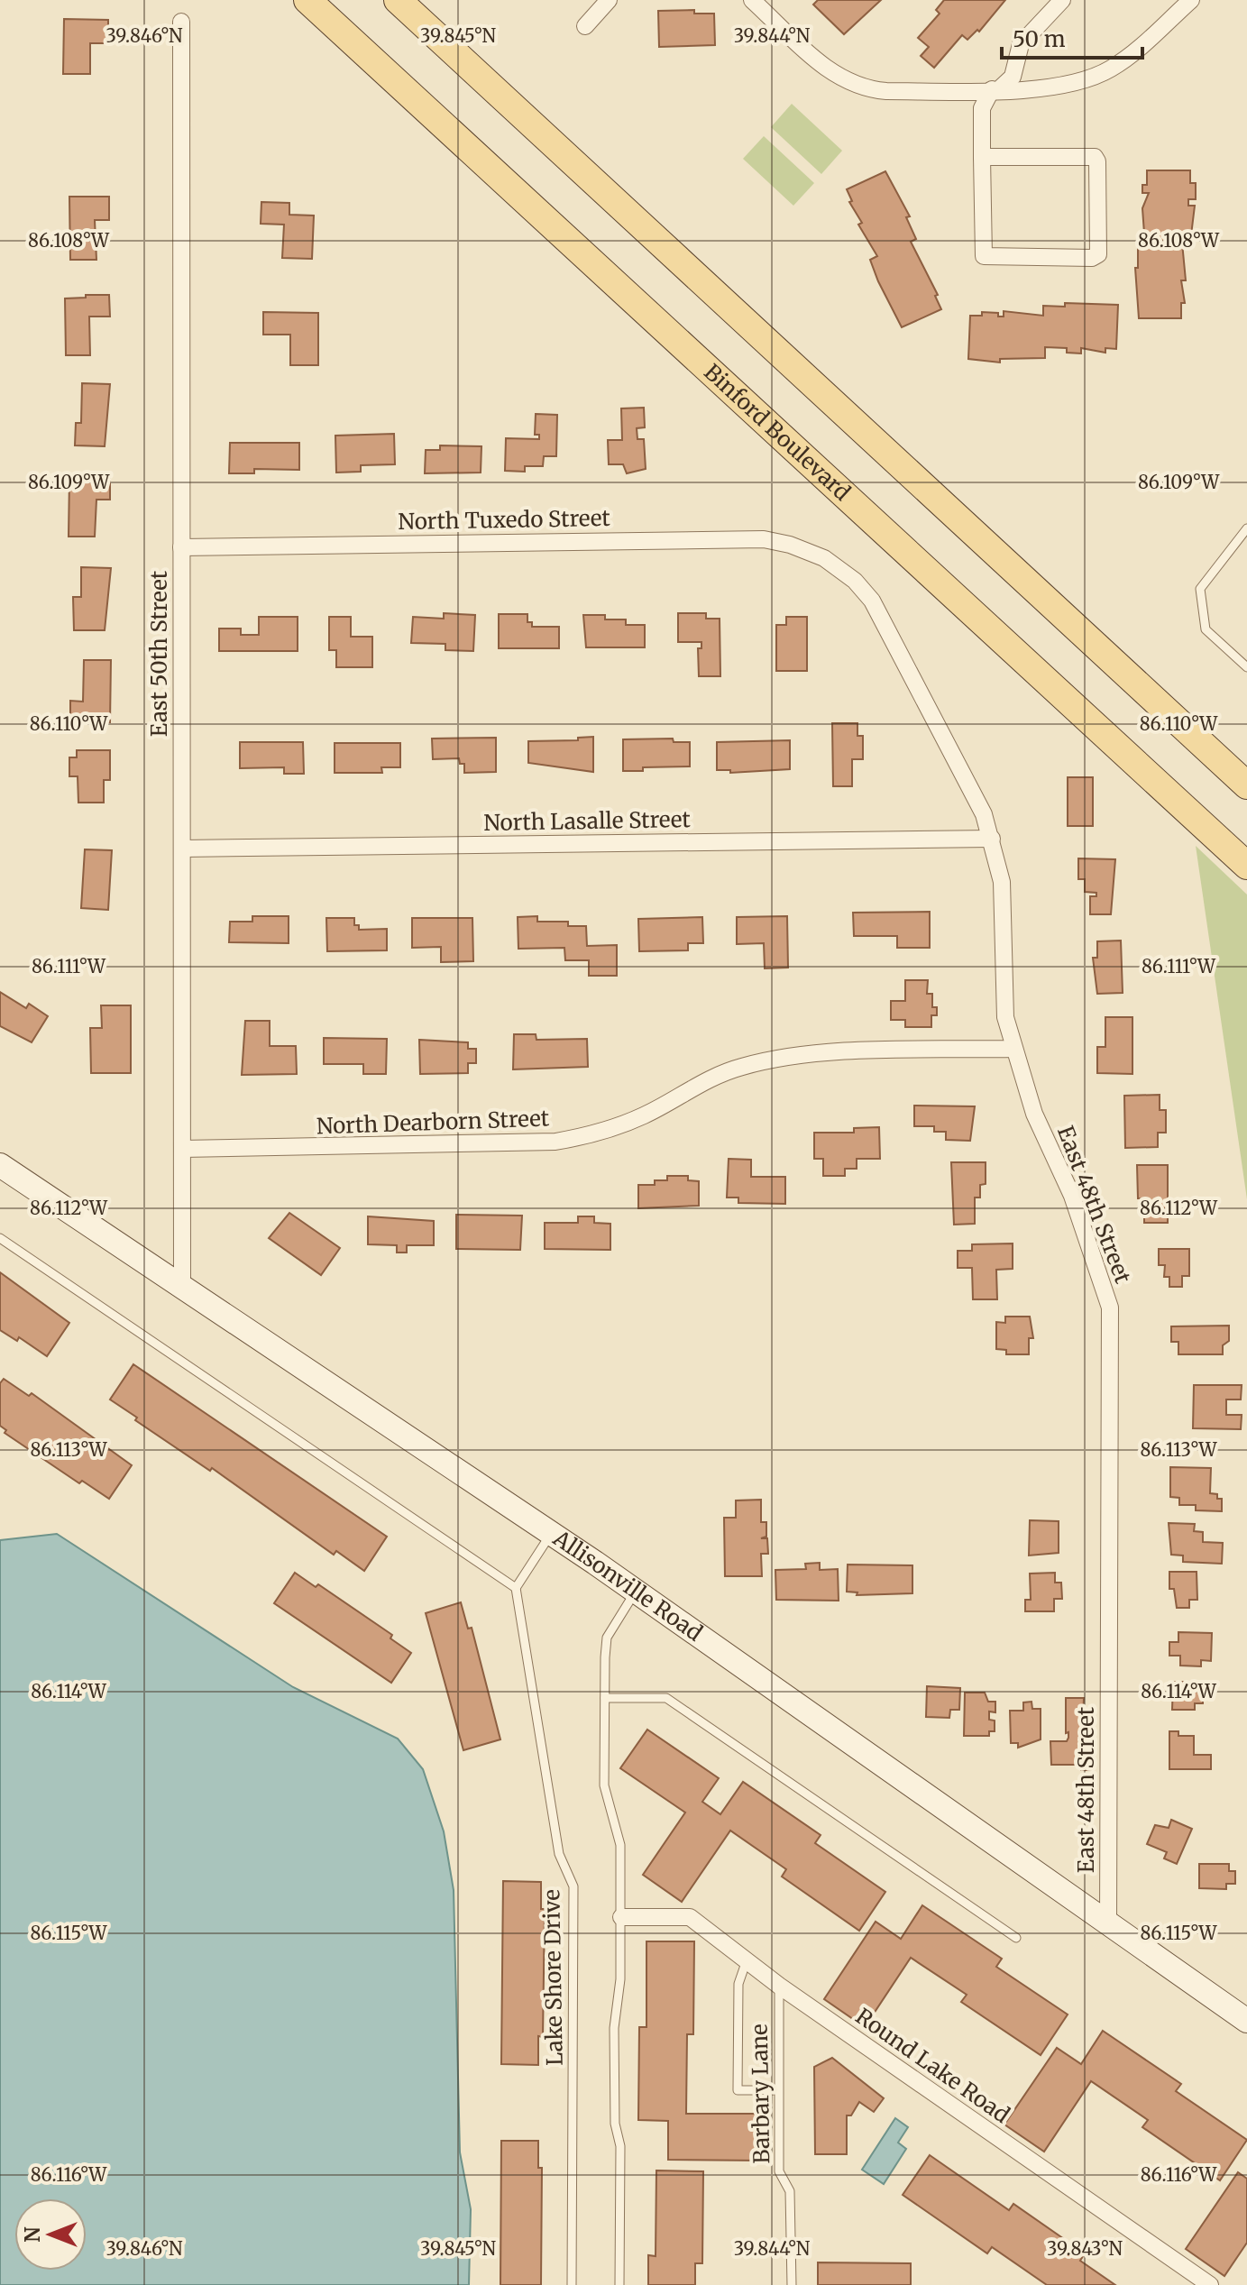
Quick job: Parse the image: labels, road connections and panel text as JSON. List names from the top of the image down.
{
  "streets": {
    "main road": ["Binford Boulevard", "Allisonville Road"],
    "street": [
      "North Tuxedo Street",
      "East 50th Street",
      "North Lasalle Street",
      "North Dearborn Street",
      "East 48th Street",
      "Round Lake Road"
    ],
    "lane": ["Lake Shore Drive", "Barbary Lane"]
  },
  "crossings": [
    ["North Tuxedo Street", "East 50th Street"],
    ["North Tuxedo Street", "East 48th Street"],
    ["East 50th Street", "North Lasalle Street"],
    ["East 50th Street", "North Dearborn Street"],
    ["East 50th Street", "Allisonville Road"],
    ["North Lasalle Street", "East 48th Street"],
    ["North Dearborn Street", "East 48th Street"],
    ["East 48th Street", "Allisonville Road"],
    ["Round Lake Road", "Barbary Lane"]
  ],
  "scale_bar": "50 m",
  "north": "left",
  "coordinates": [
    "39.846°N",
    "39.845°N",
    "39.844°N",
    "86.108°W",
    "86.109°W",
    "86.110°W",
    "86.111°W",
    "86.112°W",
    "86.113°W",
    "86.114°W",
    "86.115°W",
    "86.116°W",
    "39.843°N"
  ]
}
